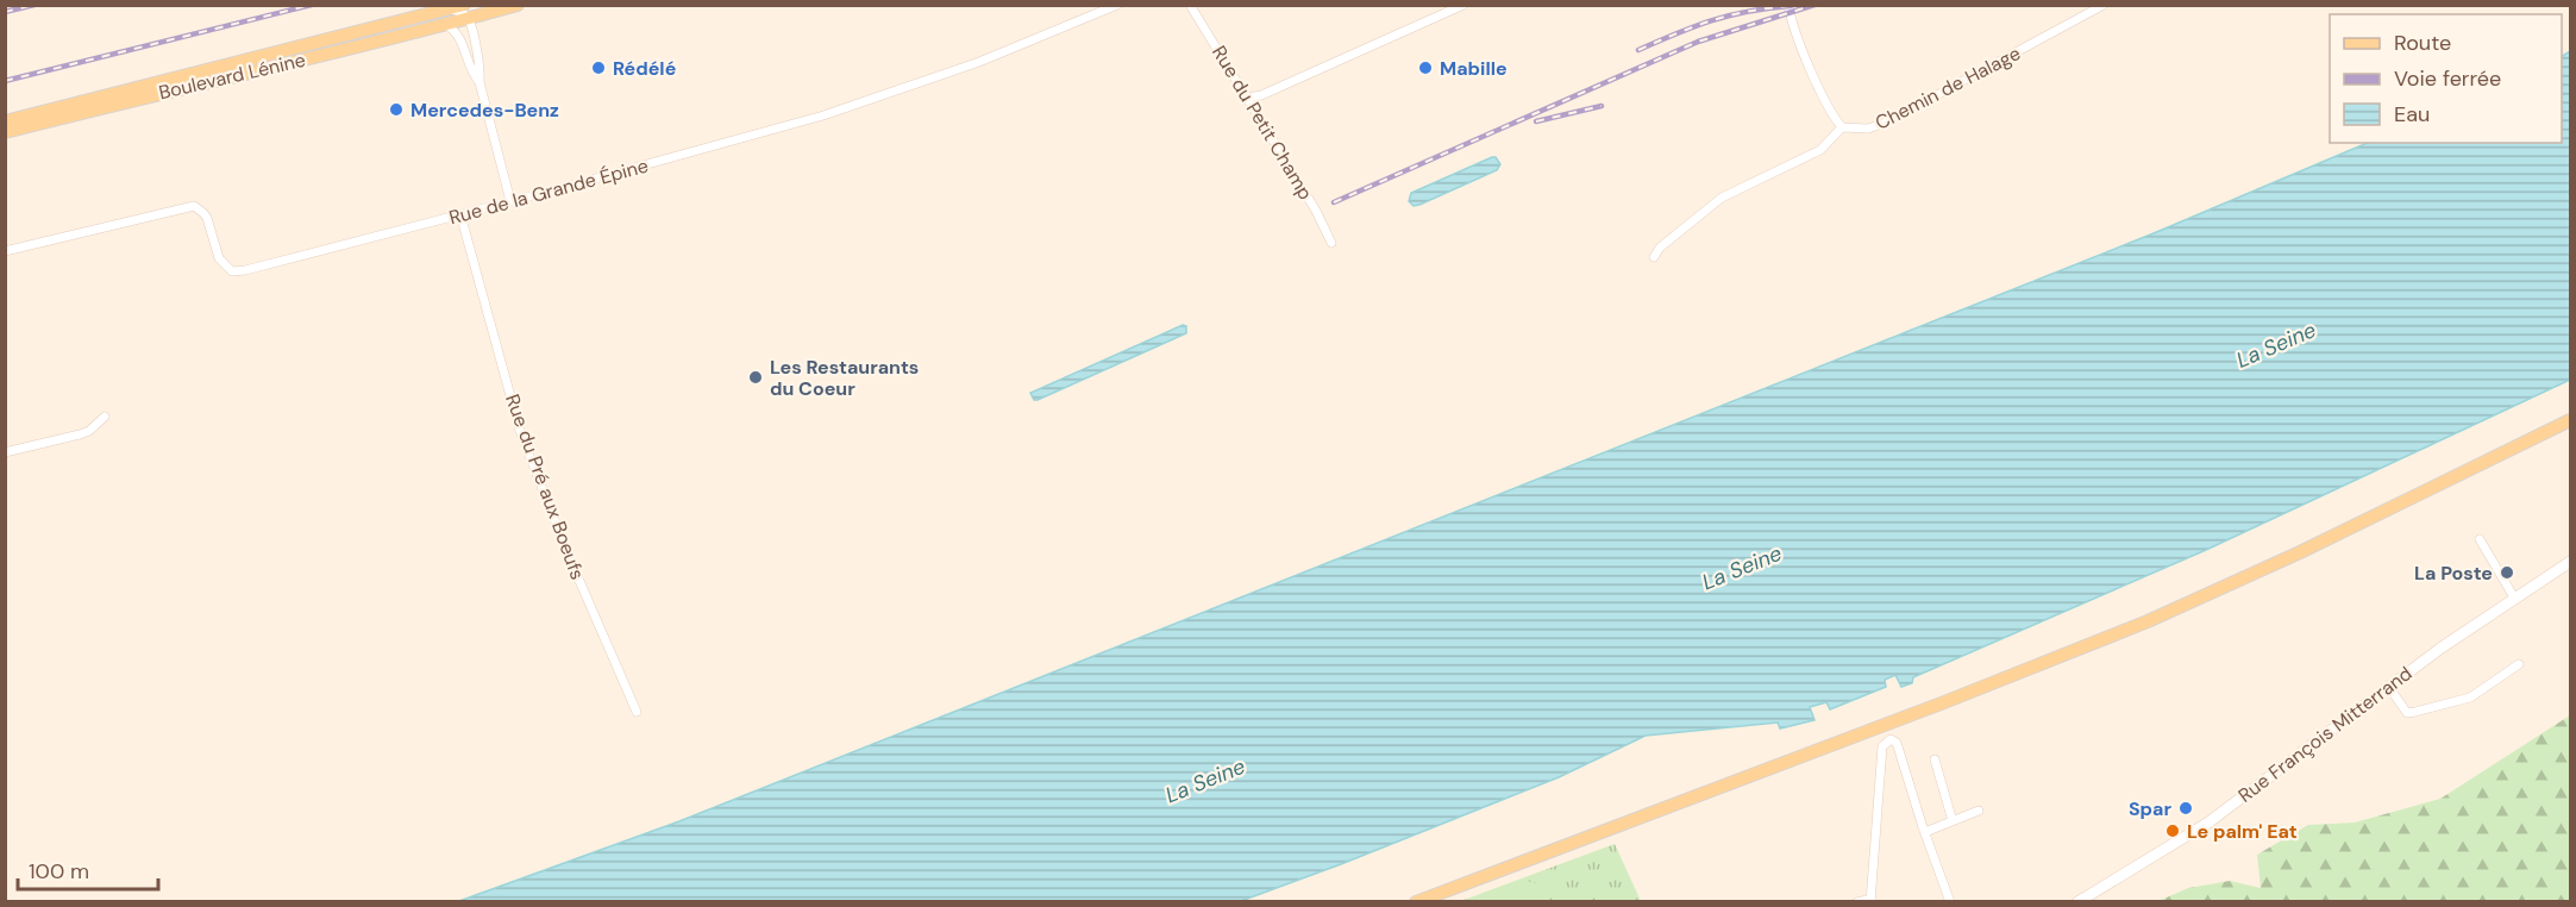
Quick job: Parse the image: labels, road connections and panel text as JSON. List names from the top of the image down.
{
  "streets": {
    "main road": ["Boulevard Lénine"],
    "street": [
      "Chemin de Halage",
      "Rue du Petit Champ",
      "Rue de la Grande Épine",
      "Rue du Pré aux Boeufs",
      "Rue François Mitterrand"
    ]
  },
  "crossings": [
    ["Rue de la Grande Épine", "Rue du Pré aux Boeufs"]
  ],
  "water": ["La Seine"],
  "places": [
    "Rédélé",
    "Mabille",
    "Mercedes-Benz",
    "Les Restaurants du Coeur",
    "La Poste",
    "Spar",
    "Le palm' Eat"
  ],
  "legend": ["Route", "Voie ferrée", "Eau"],
  "scale_bar": "100 m"
}
